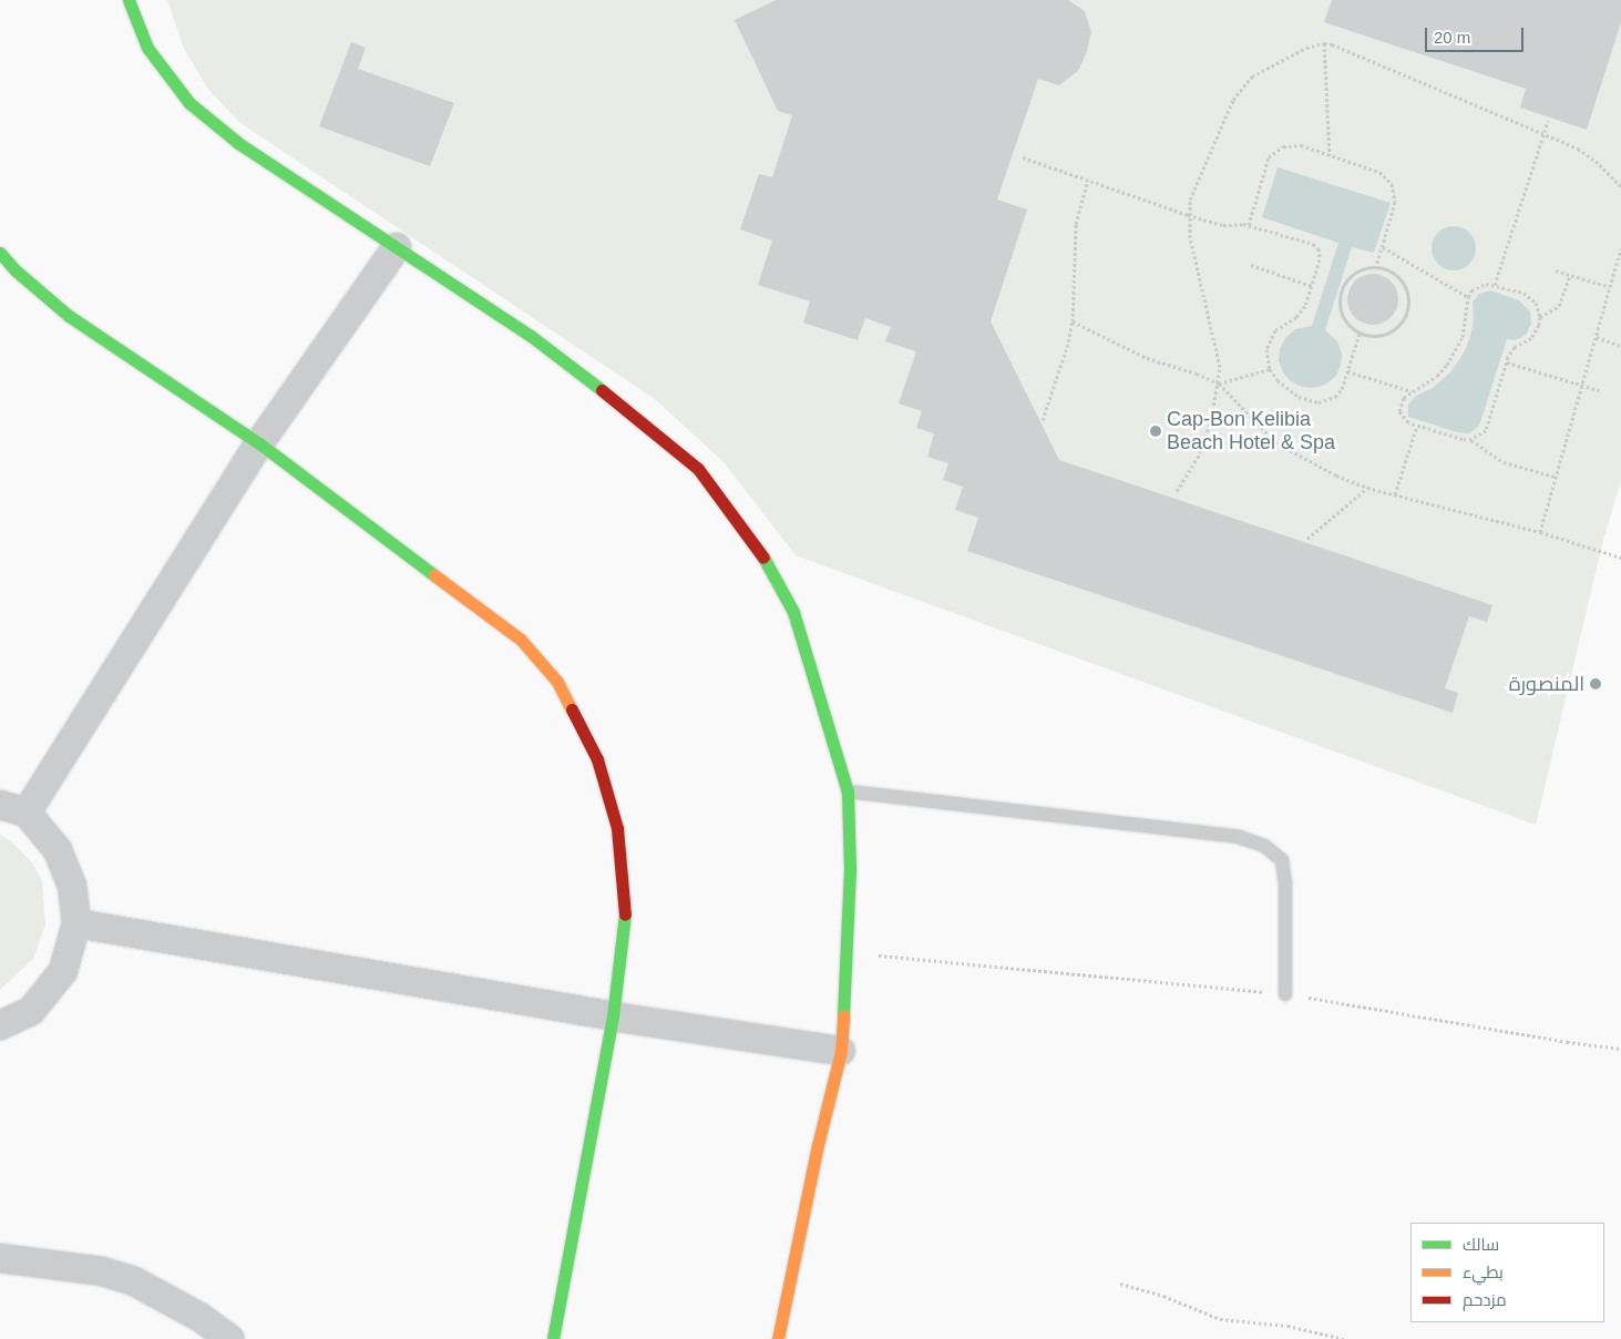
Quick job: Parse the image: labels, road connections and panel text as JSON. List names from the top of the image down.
{
  "places": ["Cap-Bon Kelibia Beach Hotel & Spa", "المنصورة"],
  "legend": ["سالك", "بطيء", "مزدحم"],
  "scale_bar": "20 m"
}
